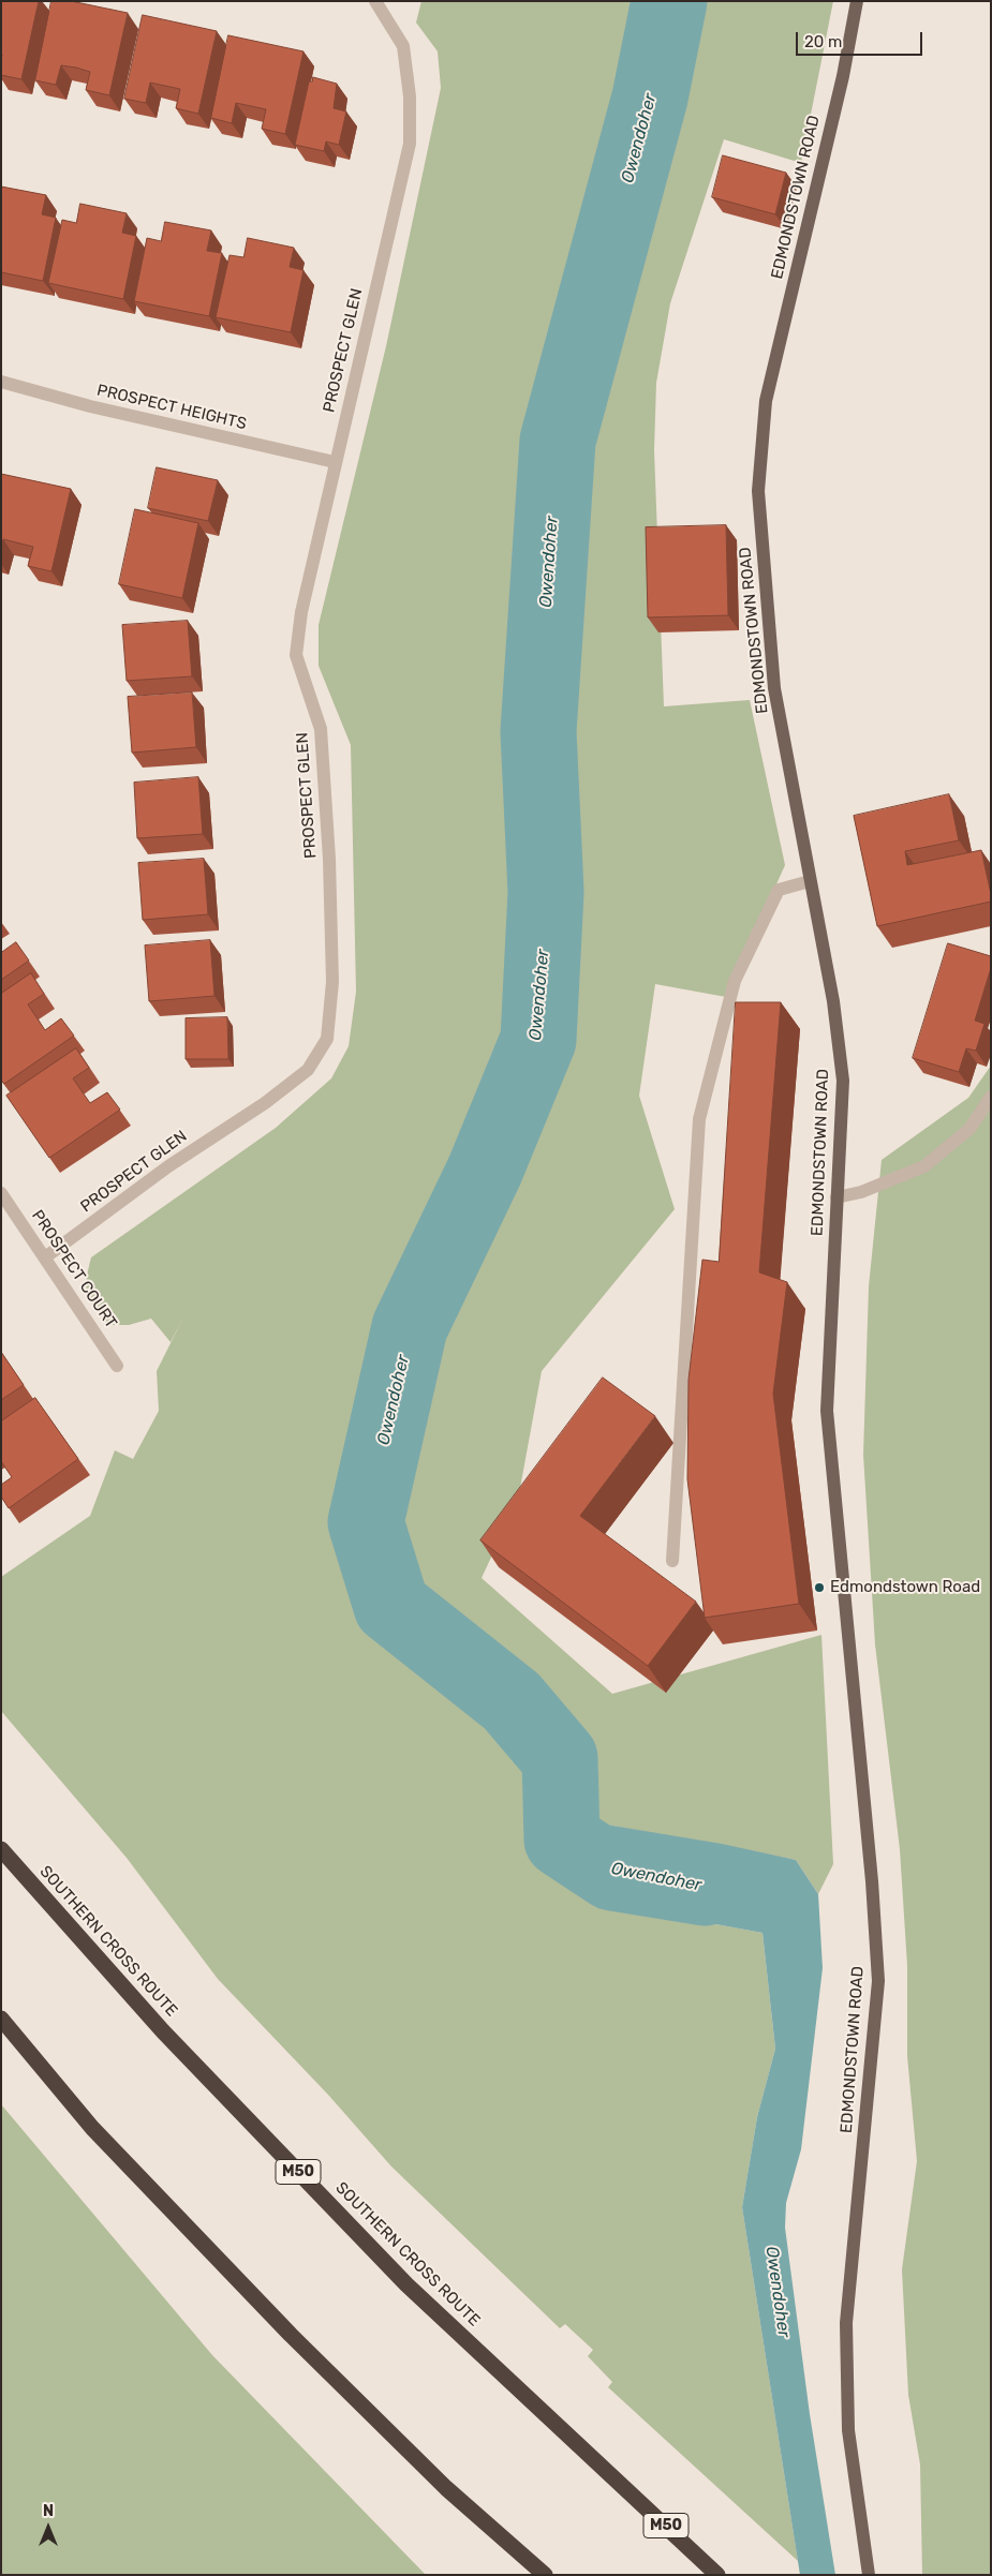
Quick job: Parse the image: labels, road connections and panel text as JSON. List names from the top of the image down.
{
  "streets": {
    "highway": ["SOUTHERN CROSS ROUTE", "M50"],
    "main road": ["EDMONDSTOWN ROAD"],
    "street": ["PROSPECT GLEN", "PROSPECT HEIGHTS", "PROSPECT COURT"]
  },
  "crossings": [
    ["PROSPECT GLEN", "PROSPECT HEIGHTS"],
    ["PROSPECT GLEN", "PROSPECT COURT"]
  ],
  "water": ["Owendoher"],
  "places": ["Edmondstown Road"],
  "scale_bar": "20 m",
  "north": "top"
}
